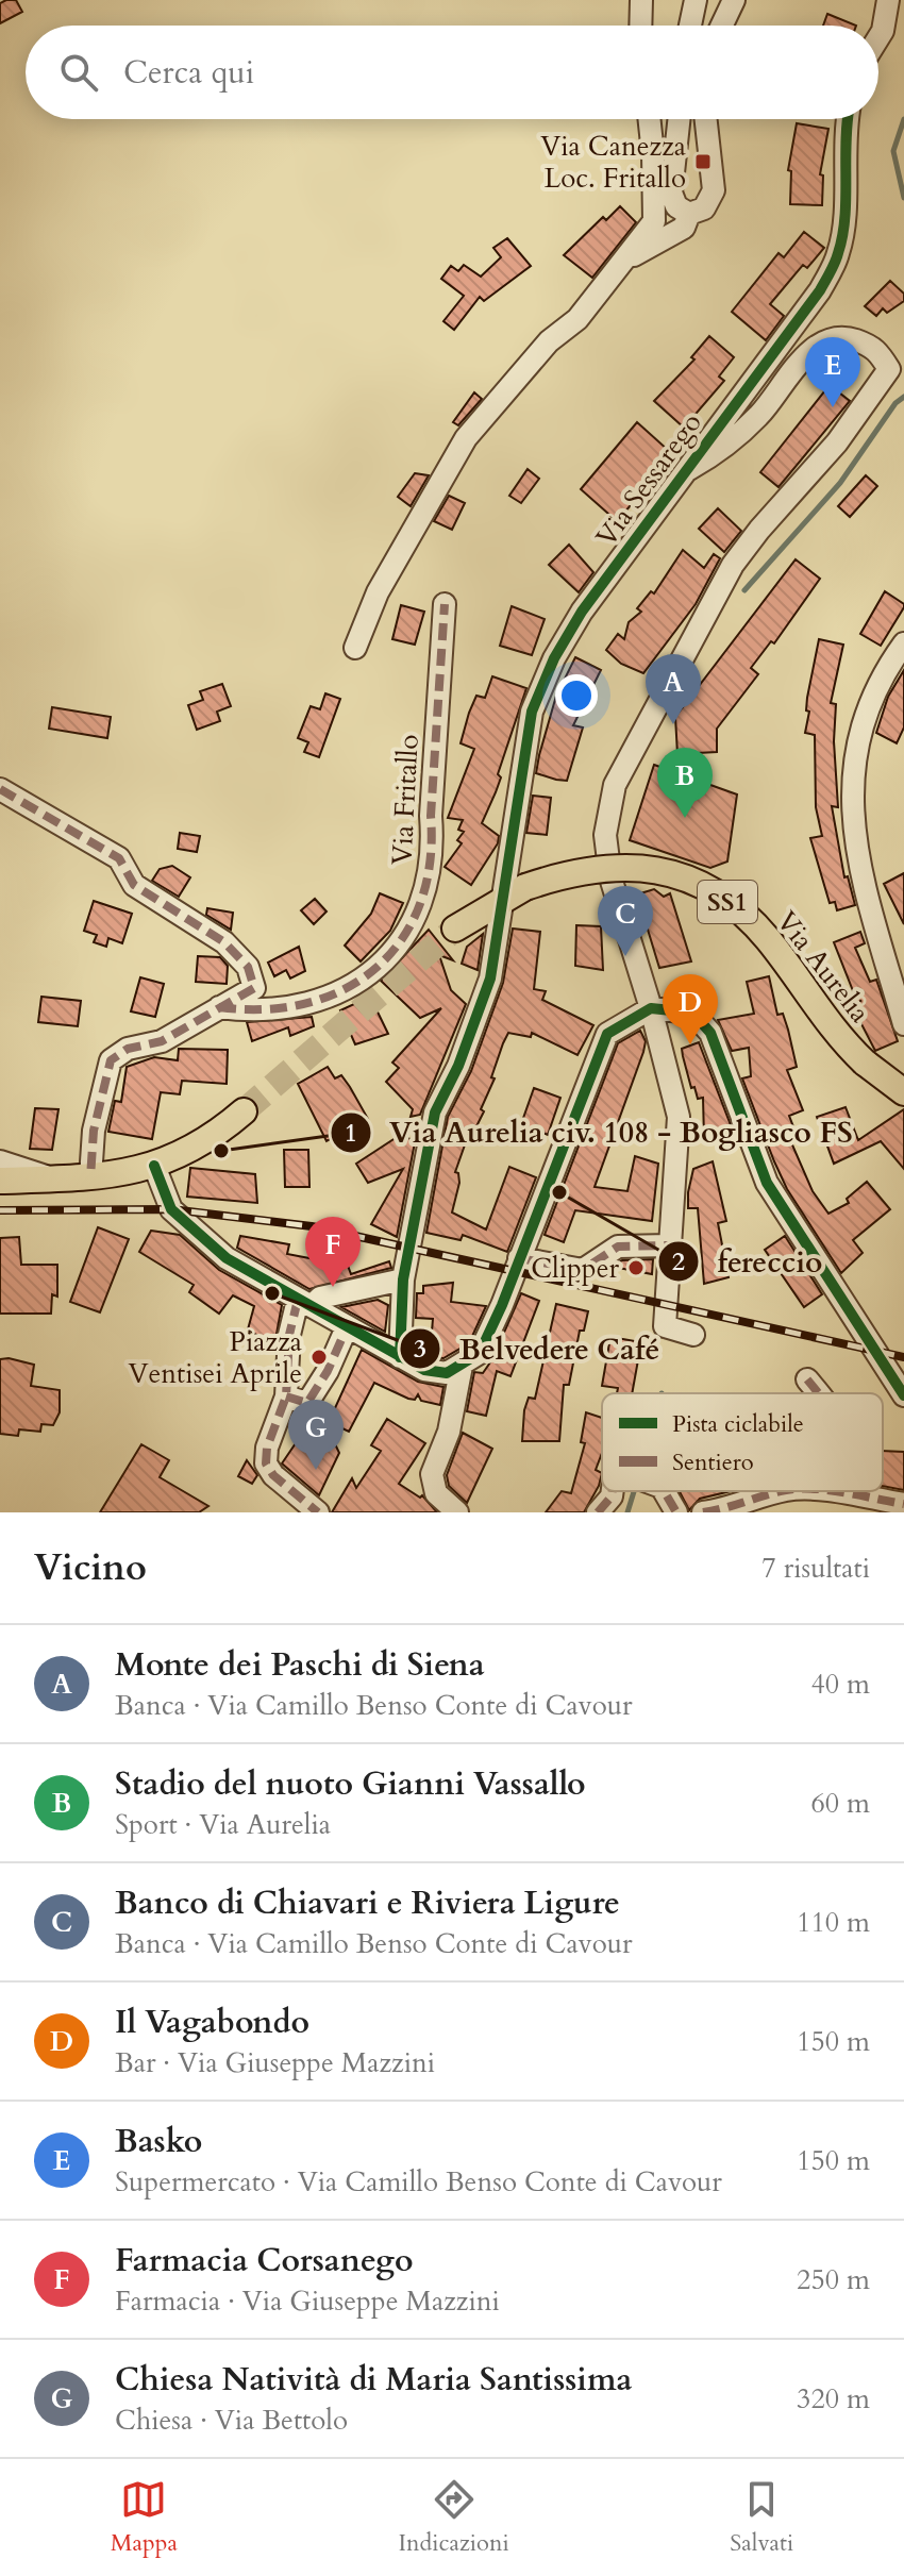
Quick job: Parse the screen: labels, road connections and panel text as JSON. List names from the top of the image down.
{
  "streets": {
    "main road": ["SS1", "Via Aurelia"],
    "street": ["Via Sessarego", "Via Fritallo"]
  },
  "crossings": [
    ["Via Sessarego", "Via Aurelia"]
  ],
  "places": {
    "transit": ["Via Canezza Loc. Fritallo"],
    "other": [
      "Via Aurelia civ. 108 - Bogliasco FS",
      "fereccio",
      "Clipper",
      "Belvedere Café",
      "Piazza Ventisei Aprile"
    ]
  },
  "legend": ["Pista ciclabile", "Sentiero"],
  "page": {
    "search": "Cerca qui",
    "pins": [
      "E",
      "A",
      "B",
      "C",
      "D",
      "F",
      "G"
    ],
    "heading": ["Vicino", "7 risultati"],
    "list": [
      {
        "mark": "A",
        "name": "Monte dei Paschi di Siena",
        "note": "Banca · Via Camillo Benso Conte di Cavour",
        "value": "40 m"
      },
      {
        "mark": "B",
        "name": "Stadio del nuoto Gianni Vassallo",
        "note": "Sport · Via Aurelia",
        "value": "60 m"
      },
      {
        "mark": "C",
        "name": "Banco di Chiavari e Riviera Ligure",
        "note": "Banca · Via Camillo Benso Conte di Cavour",
        "value": "110 m"
      },
      {
        "mark": "D",
        "name": "Il Vagabondo",
        "note": "Bar · Via Giuseppe Mazzini",
        "value": "150 m"
      },
      {
        "mark": "E",
        "name": "Basko",
        "note": "Supermercato · Via Camillo Benso Conte di Cavour",
        "value": "150 m"
      },
      {
        "mark": "F",
        "name": "Farmacia Corsanego",
        "note": "Farmacia · Via Giuseppe Mazzini",
        "value": "250 m"
      },
      {
        "mark": "G",
        "name": "Chiesa Natività di Maria Santissima",
        "note": "Chiesa · Via Bettolo",
        "value": "320 m"
      }
    ],
    "nav": ["Mappa", "Indicazioni", "Salvati"]
  }
}
